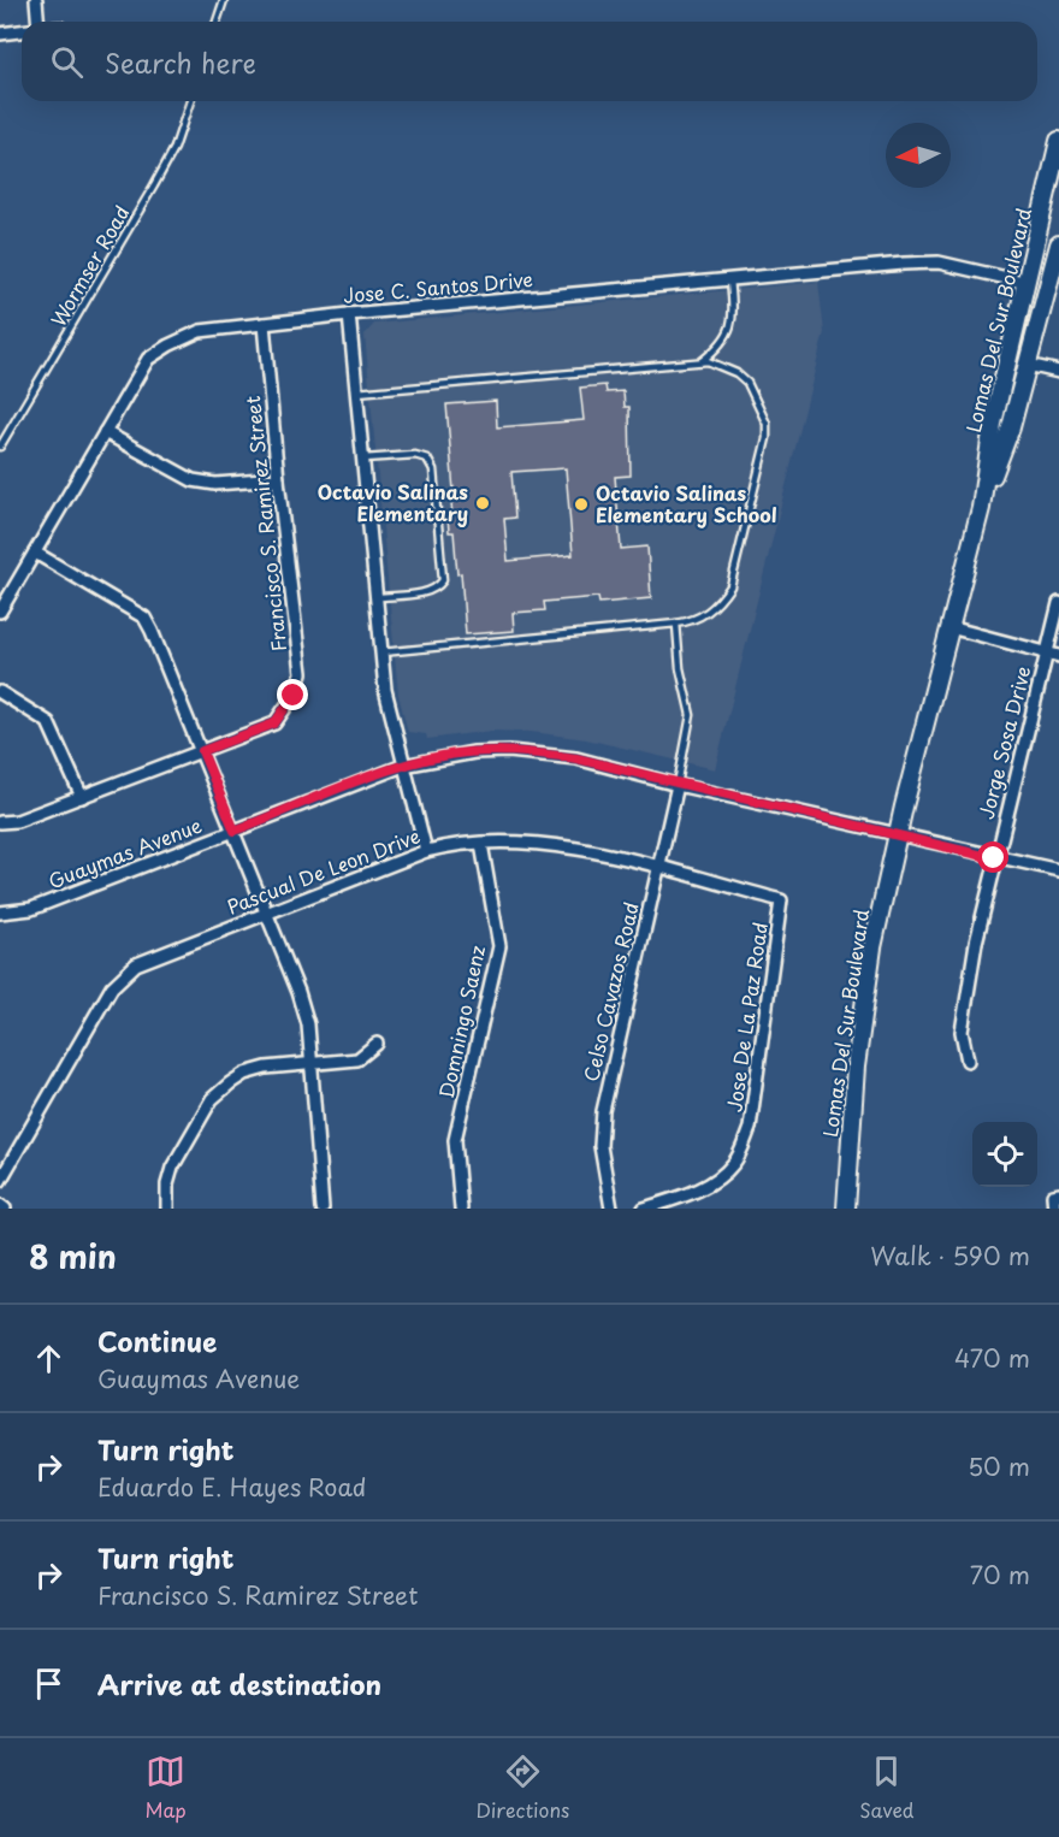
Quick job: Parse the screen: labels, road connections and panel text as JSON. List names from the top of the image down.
{
  "streets": {
    "main road": ["Lomas Del Sur Boulevard"],
    "street": [
      "Jose C. Santos Drive",
      "Francisco S. Ramirez Street",
      "Jorge Sosa Drive",
      "Guaymas Avenue",
      "Pascual De Leon Drive",
      "Celso Cavazos Road",
      "Jose De La Paz Road",
      "Domningo Saenz"
    ],
    "lane": ["Wormser Road"]
  },
  "crossings": [
    ["Jose C. Santos Drive", "Lomas Del Sur Boulevard"],
    ["Jose C. Santos Drive", "Francisco S. Ramirez Street"],
    ["Lomas Del Sur Boulevard", "Guaymas Avenue"],
    ["Jorge Sosa Drive", "Guaymas Avenue"],
    ["Guaymas Avenue", "Celso Cavazos Road"],
    ["Pascual De Leon Drive", "Celso Cavazos Road"],
    ["Pascual De Leon Drive", "Jose De La Paz Road"],
    ["Pascual De Leon Drive", "Domningo Saenz"]
  ],
  "places": ["Octavio Salinas Elementary", "Octavio Salinas Elementary School"],
  "north": "left",
  "page": {
    "search": "Search here",
    "heading": ["8 min", "Walk · 590 m"],
    "list": [
      ["Continue", "Guaymas Avenue", "470 m"],
      ["Turn right", "Eduardo E. Hayes Road", "50 m"],
      ["Turn right", "Francisco S. Ramirez Street", "70 m"],
      "Arrive at destination"
    ],
    "nav": ["Map", "Directions", "Saved"]
  }
}
